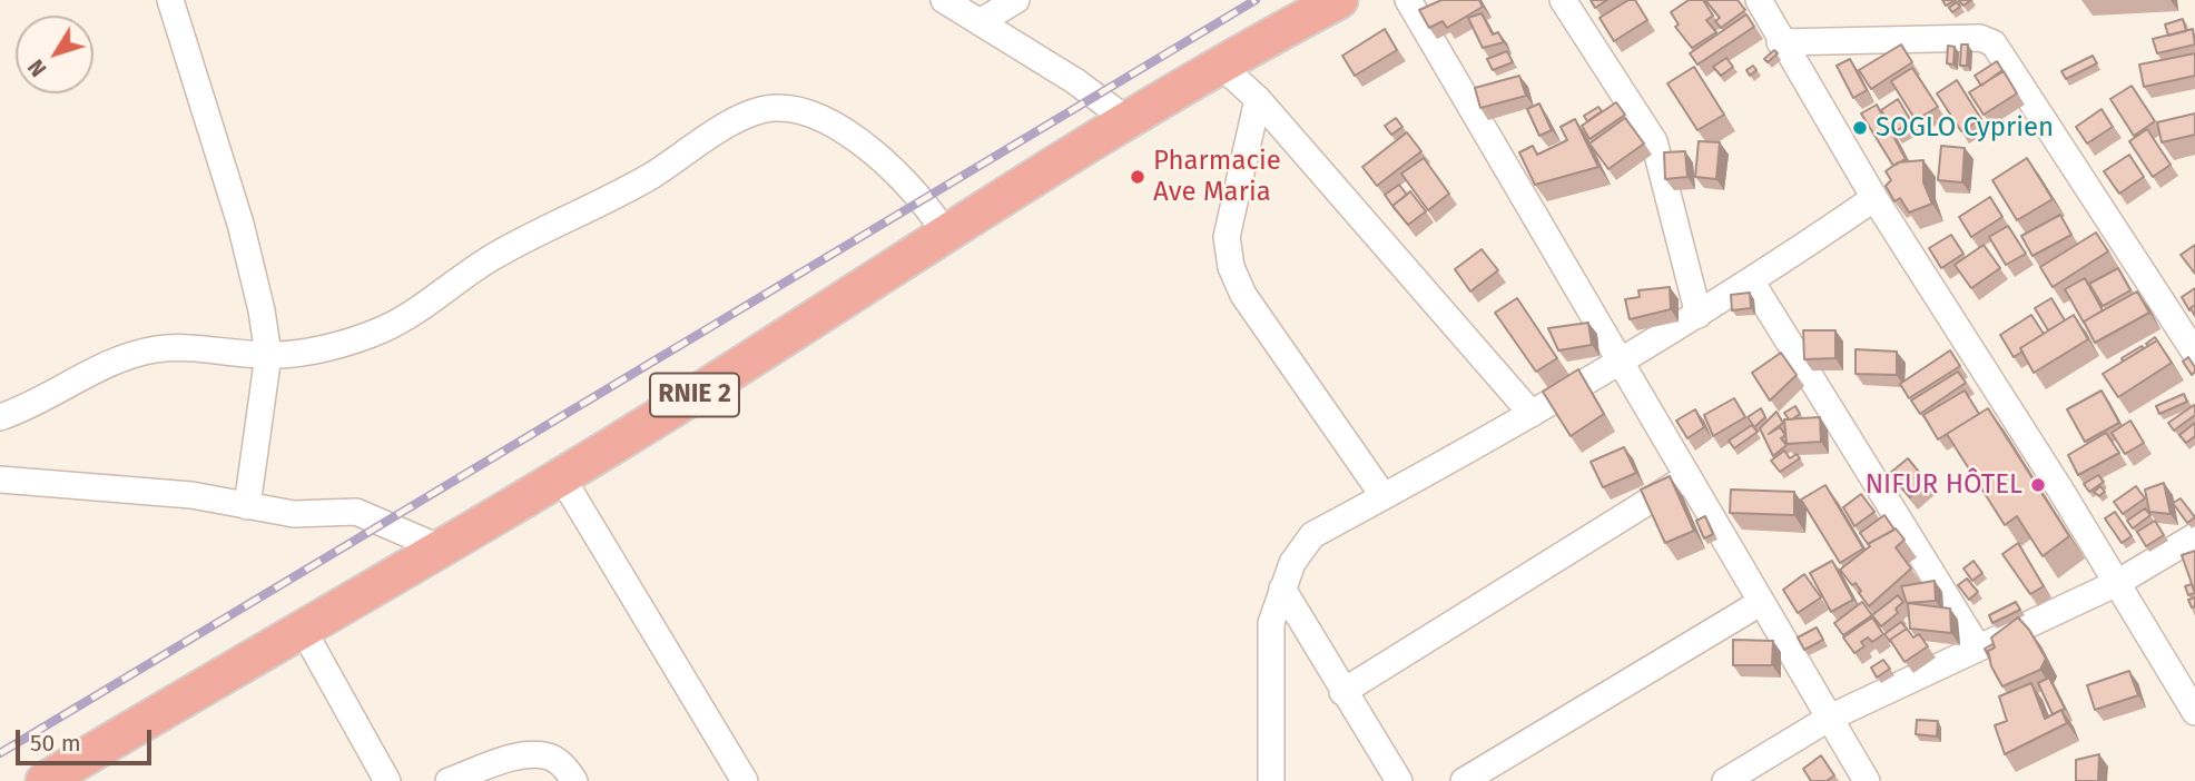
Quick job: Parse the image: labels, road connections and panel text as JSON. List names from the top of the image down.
{
  "streets": {
    "highway": ["RNIE 2"]
  },
  "places": ["SOGLO Cyprien", "Pharmacie Ave Maria", "NIFUR HÔTEL"],
  "scale_bar": "50 m",
  "north": "bottom left"
}
